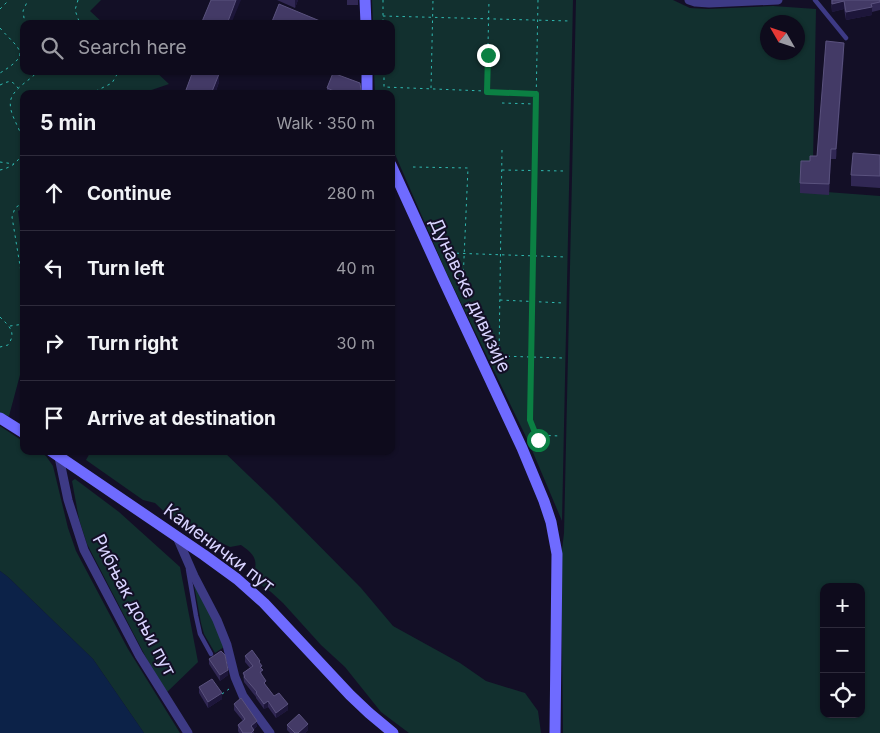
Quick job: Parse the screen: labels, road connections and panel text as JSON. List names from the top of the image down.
{
  "streets": {
    "street": ["Дунавске дивизије", "Каменички пут", "Рибњак доњи пут"]
  },
  "north": "top left",
  "page": {
    "search": "Search here",
    "heading": ["5 min", "Walk · 350 m"],
    "list": [
      ["Continue", "280 m"],
      ["Turn left", "40 m"],
      ["Turn right", "30 m"],
      "Arrive at destination"
    ],
    "map_buttons": ["+", "−"]
  }
}
